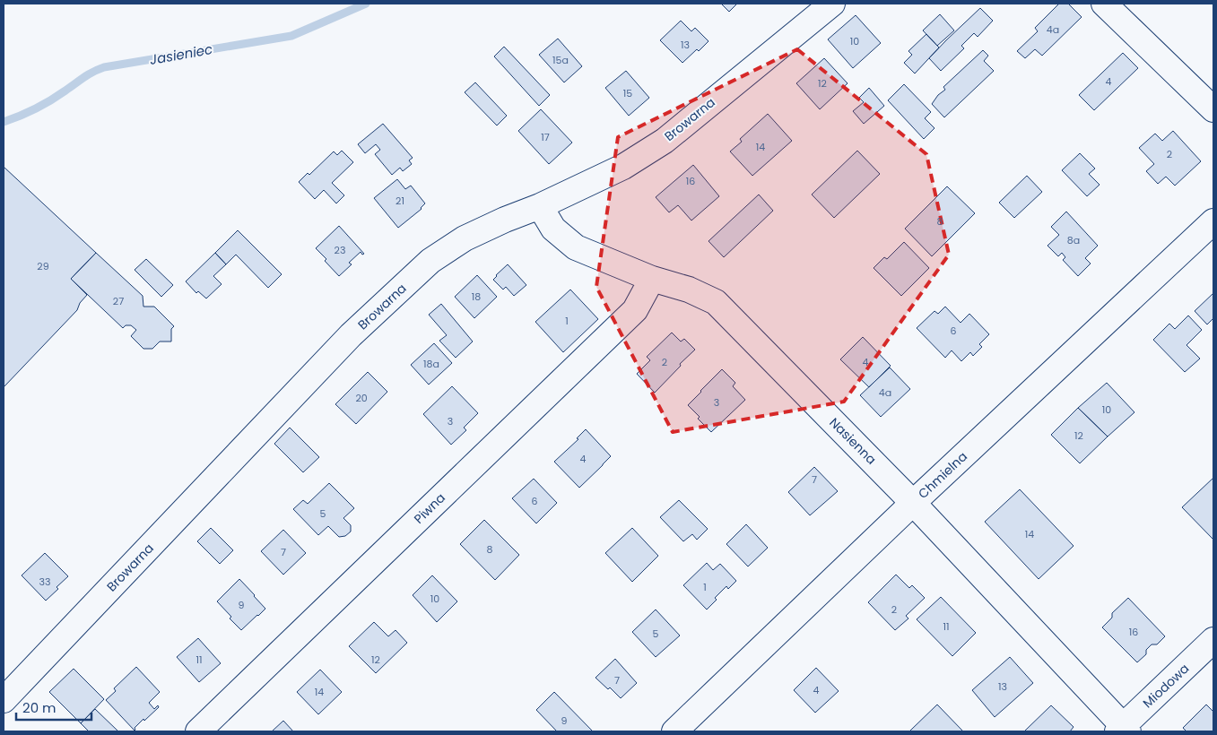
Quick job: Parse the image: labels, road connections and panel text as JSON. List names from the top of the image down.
{
  "streets": {
    "street": [
      "Browarna",
      "Nasienna",
      "Chmielna",
      "Piwna",
      "Miodowa"
    ]
  },
  "crossings": [
    ["Browarna", "Nasienna"],
    ["Nasienna", "Chmielna"],
    ["Nasienna", "Piwna"],
    ["Nasienna", "Miodowa"]
  ],
  "water": ["Jasieniec"],
  "house_numbers": [
    "4a",
    "10",
    "13",
    "15a",
    "4",
    "12",
    "15",
    "17",
    "14",
    "2",
    "16",
    "21",
    "8",
    "8a",
    "23",
    "29",
    "18",
    "27",
    "1",
    "6",
    "2",
    "4",
    "18a",
    "4a",
    "20",
    "3",
    "10",
    "3",
    "12",
    "4",
    "7",
    "6",
    "5",
    "14",
    "8",
    "7",
    "33",
    "1",
    "10",
    "9",
    "2",
    "11",
    "16",
    "5",
    "11",
    "12",
    "7",
    "13",
    "4",
    "14",
    "9"
  ],
  "scale_bar": "20 m"
}
